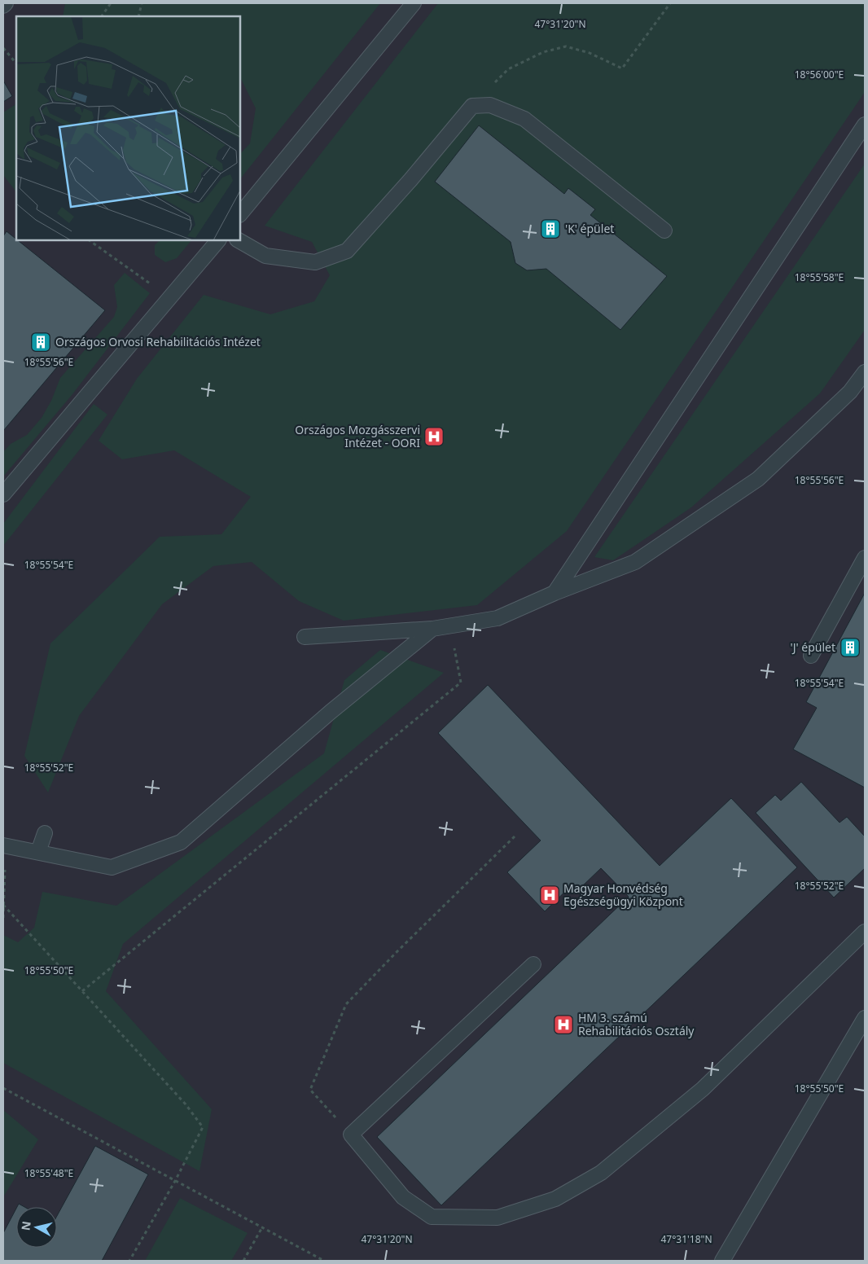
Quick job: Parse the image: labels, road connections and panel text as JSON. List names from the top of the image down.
{
  "places": {
    "building": ["'K' épület", "Országos Orvosi Rehabilitációs Intézet", "'J' épület"],
    "hospital": ["Országos Mozgásszervi Intézet - OORI", "Magyar Honvédség Egészségügyi Központ", "HM 3. számú Rehabilitációs Osztály"]
  },
  "north": "left",
  "coordinates": [
    "47°31'20\"N",
    "18°56'00\"E",
    "18°55'58\"E",
    "18°55'56\"E",
    "18°55'54\"E",
    "18°55'52\"E",
    "18°55'50\"E",
    "18°55'48\"E",
    "47°31'18\"N"
  ]
}
